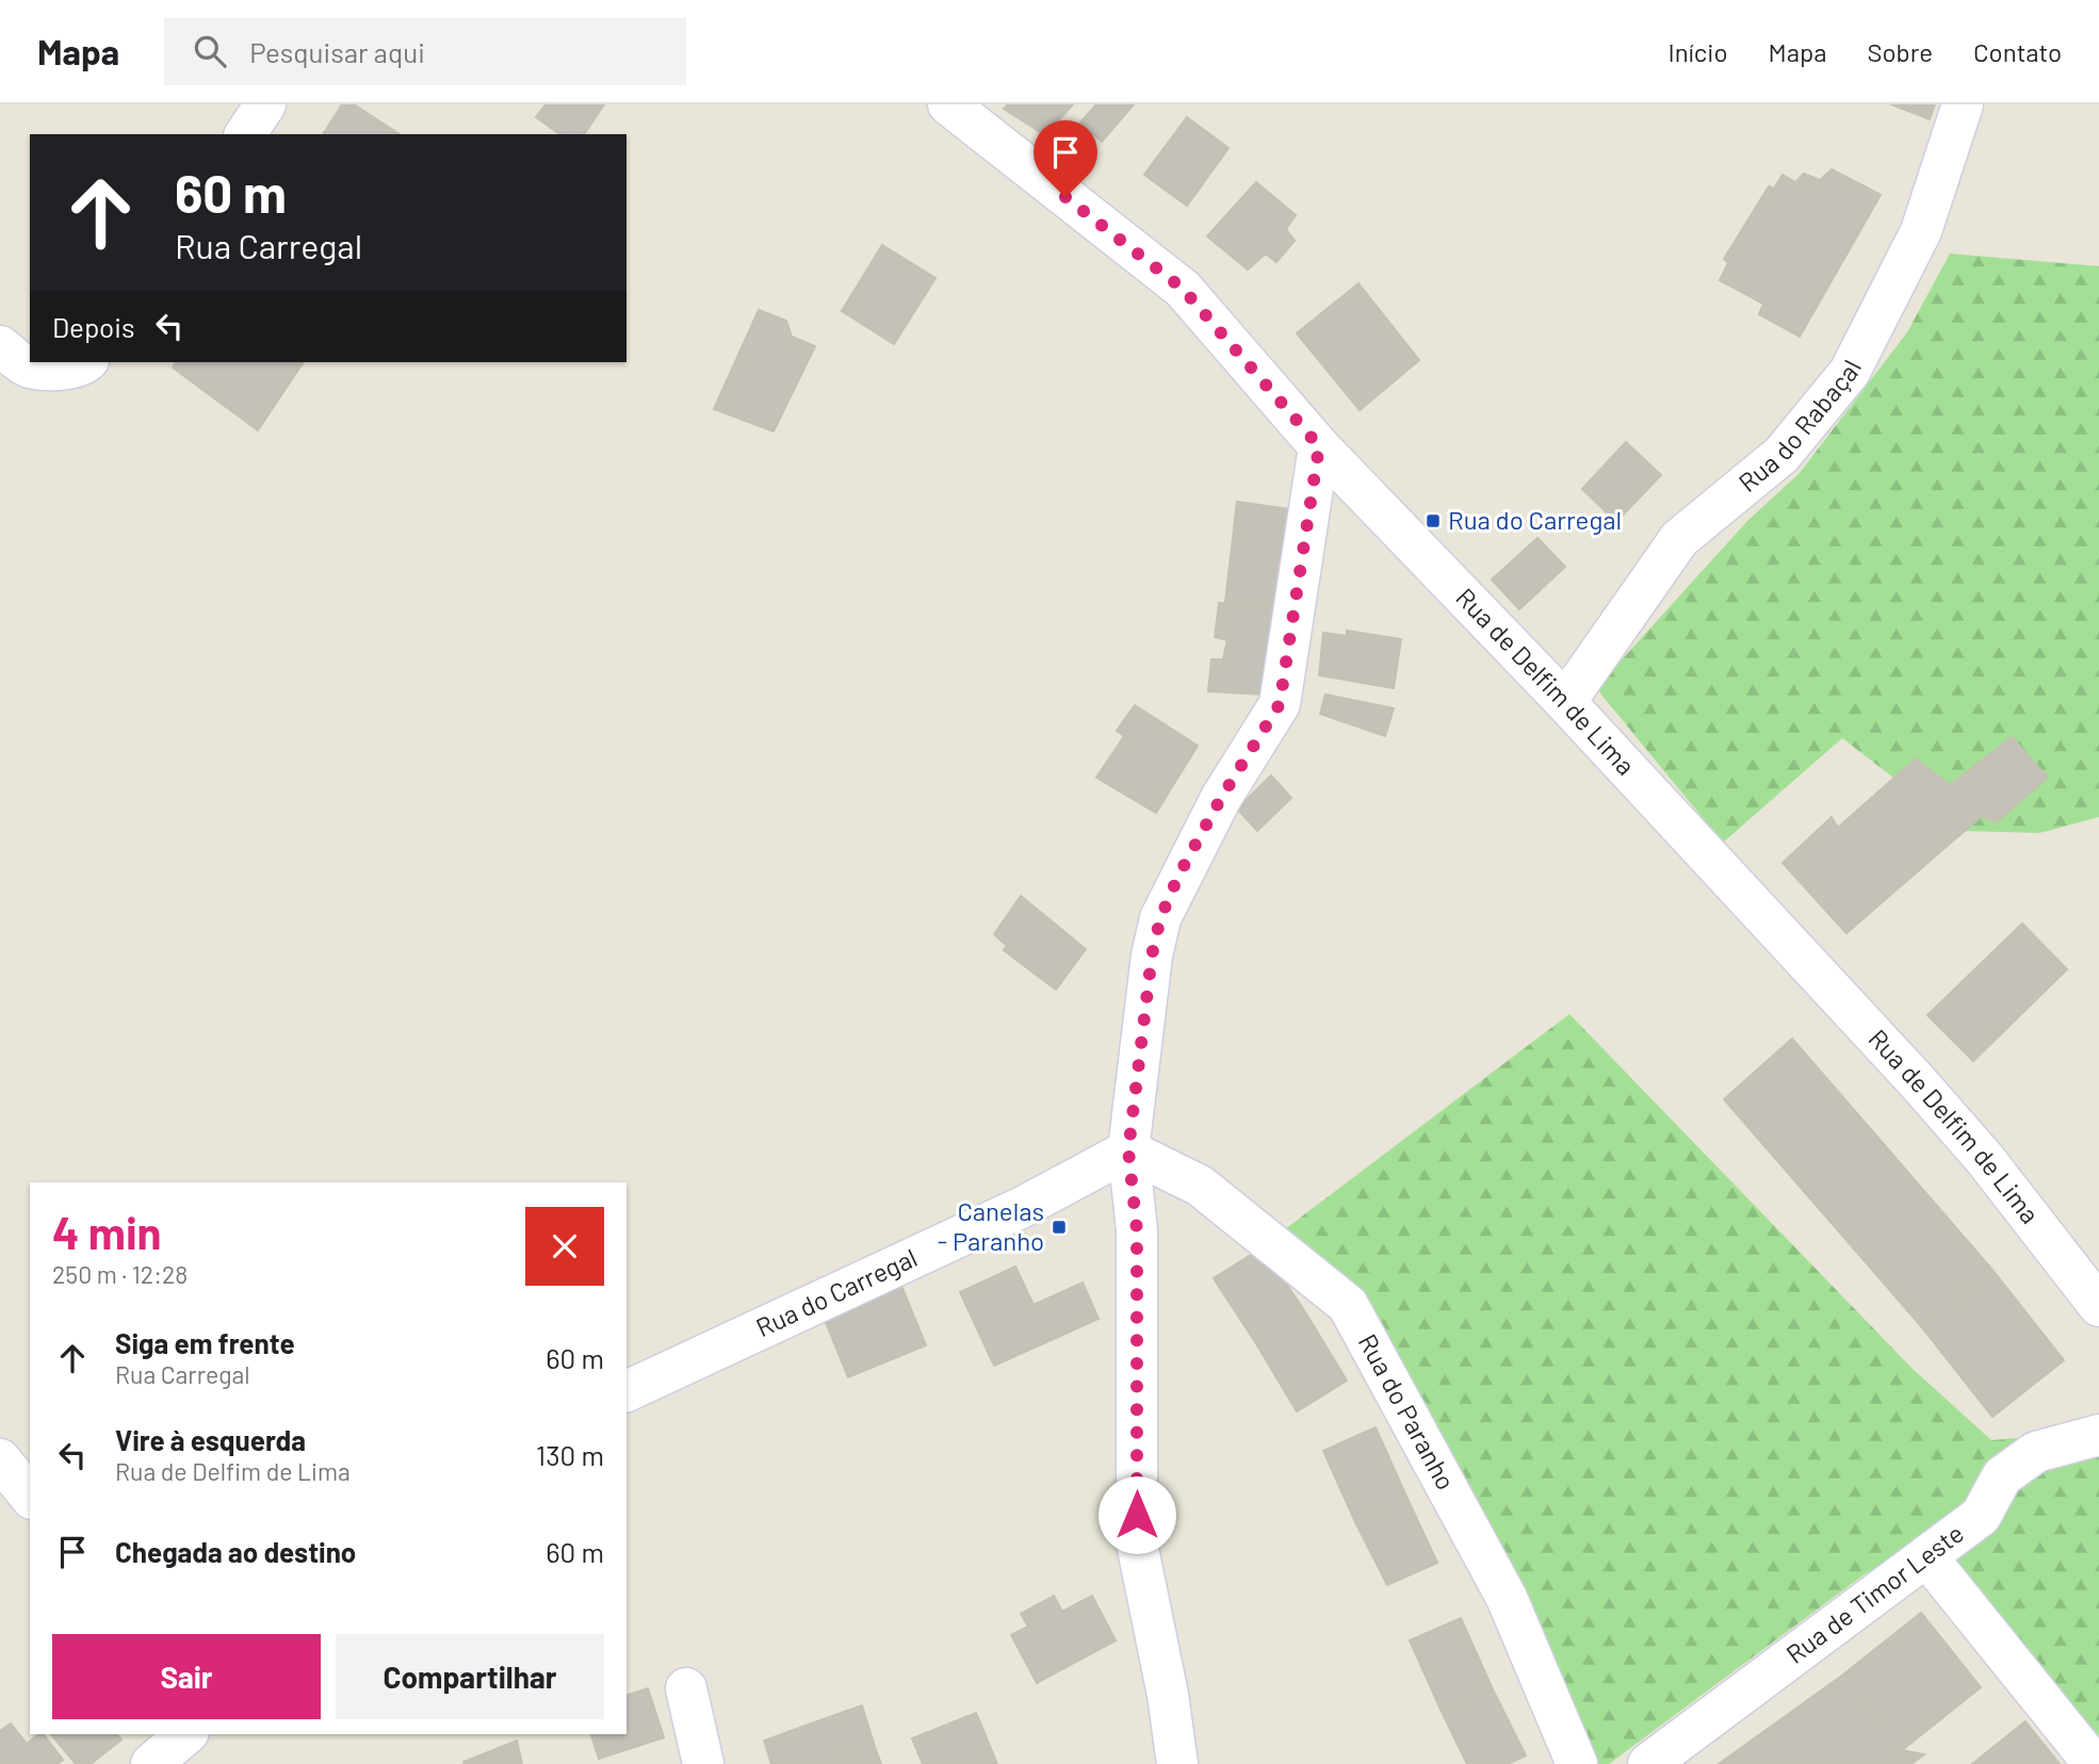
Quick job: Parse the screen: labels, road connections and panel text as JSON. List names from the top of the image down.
{
  "streets": {
    "street": [
      "Rua do Rabaçal",
      "Rua de Delfim de Lima",
      "Rua do Carregal",
      "Rua do Paranho",
      "Rua de Timor Leste"
    ]
  },
  "crossings": [
    ["Rua do Rabaçal", "Rua de Delfim de Lima"],
    ["Rua do Carregal", "Rua do Paranho"]
  ],
  "places": {
    "transit": ["Rua do Carregal", "Canelas - Paranho"]
  },
  "page": {
    "header": "Mapa",
    "search": "Pesquisar aqui",
    "nav": [
      "Início",
      "Mapa",
      "Sobre",
      "Contato"
    ],
    "turn": ["60 m", "Rua Carregal"],
    "then": "Depois",
    "heading": ["4 min", "250 m · 12:28"],
    "list": [
      {
        "name": "Siga em frente",
        "note": "Rua Carregal",
        "value": "60 m"
      },
      {
        "name": "Vire à esquerda",
        "note": "Rua de Delfim de Lima",
        "value": "130 m"
      },
      {
        "name": "Chegada ao destino",
        "value": "60 m"
      }
    ],
    "buttons": ["Sair", "Compartilhar"]
  }
}
